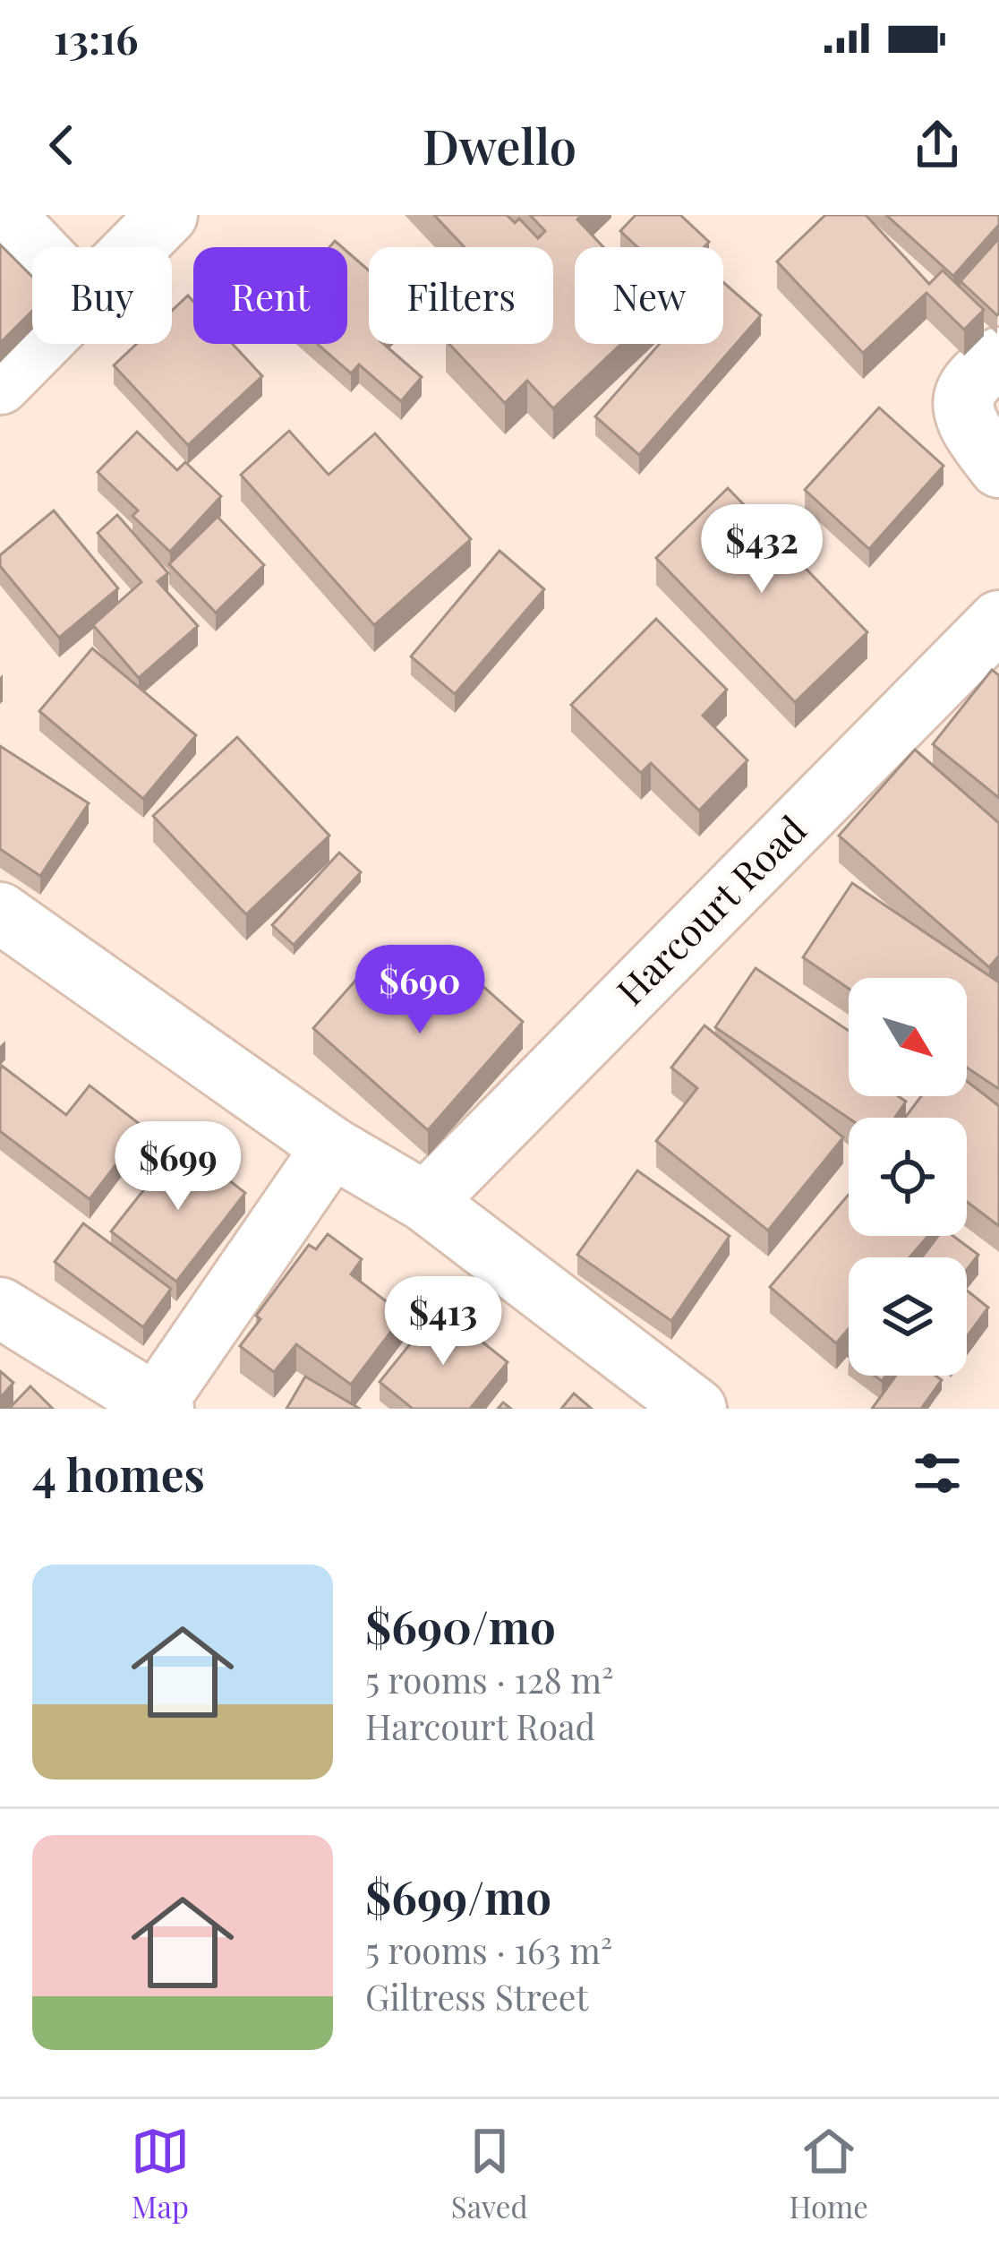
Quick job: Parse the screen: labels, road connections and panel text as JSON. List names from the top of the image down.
{
  "streets": {
    "street": ["Harcourt Road"]
  },
  "north": "bottom right",
  "page": {
    "status": "13:16",
    "header": "Dwello",
    "chip": [
      "Buy",
      "Rent",
      "Filters",
      "New"
    ],
    "price": [
      "$432",
      "$690",
      "$699",
      "$413"
    ],
    "heading": "4 homes",
    "list": [
      {
        "name": "$690/mo",
        "note": "5 rooms · 128 m² · Harcourt Road"
      },
      {
        "name": "$699/mo",
        "note": "5 rooms · 163 m² · Giltress Street"
      }
    ],
    "tabs": ["Map", "Saved", "Home"]
  }
}
